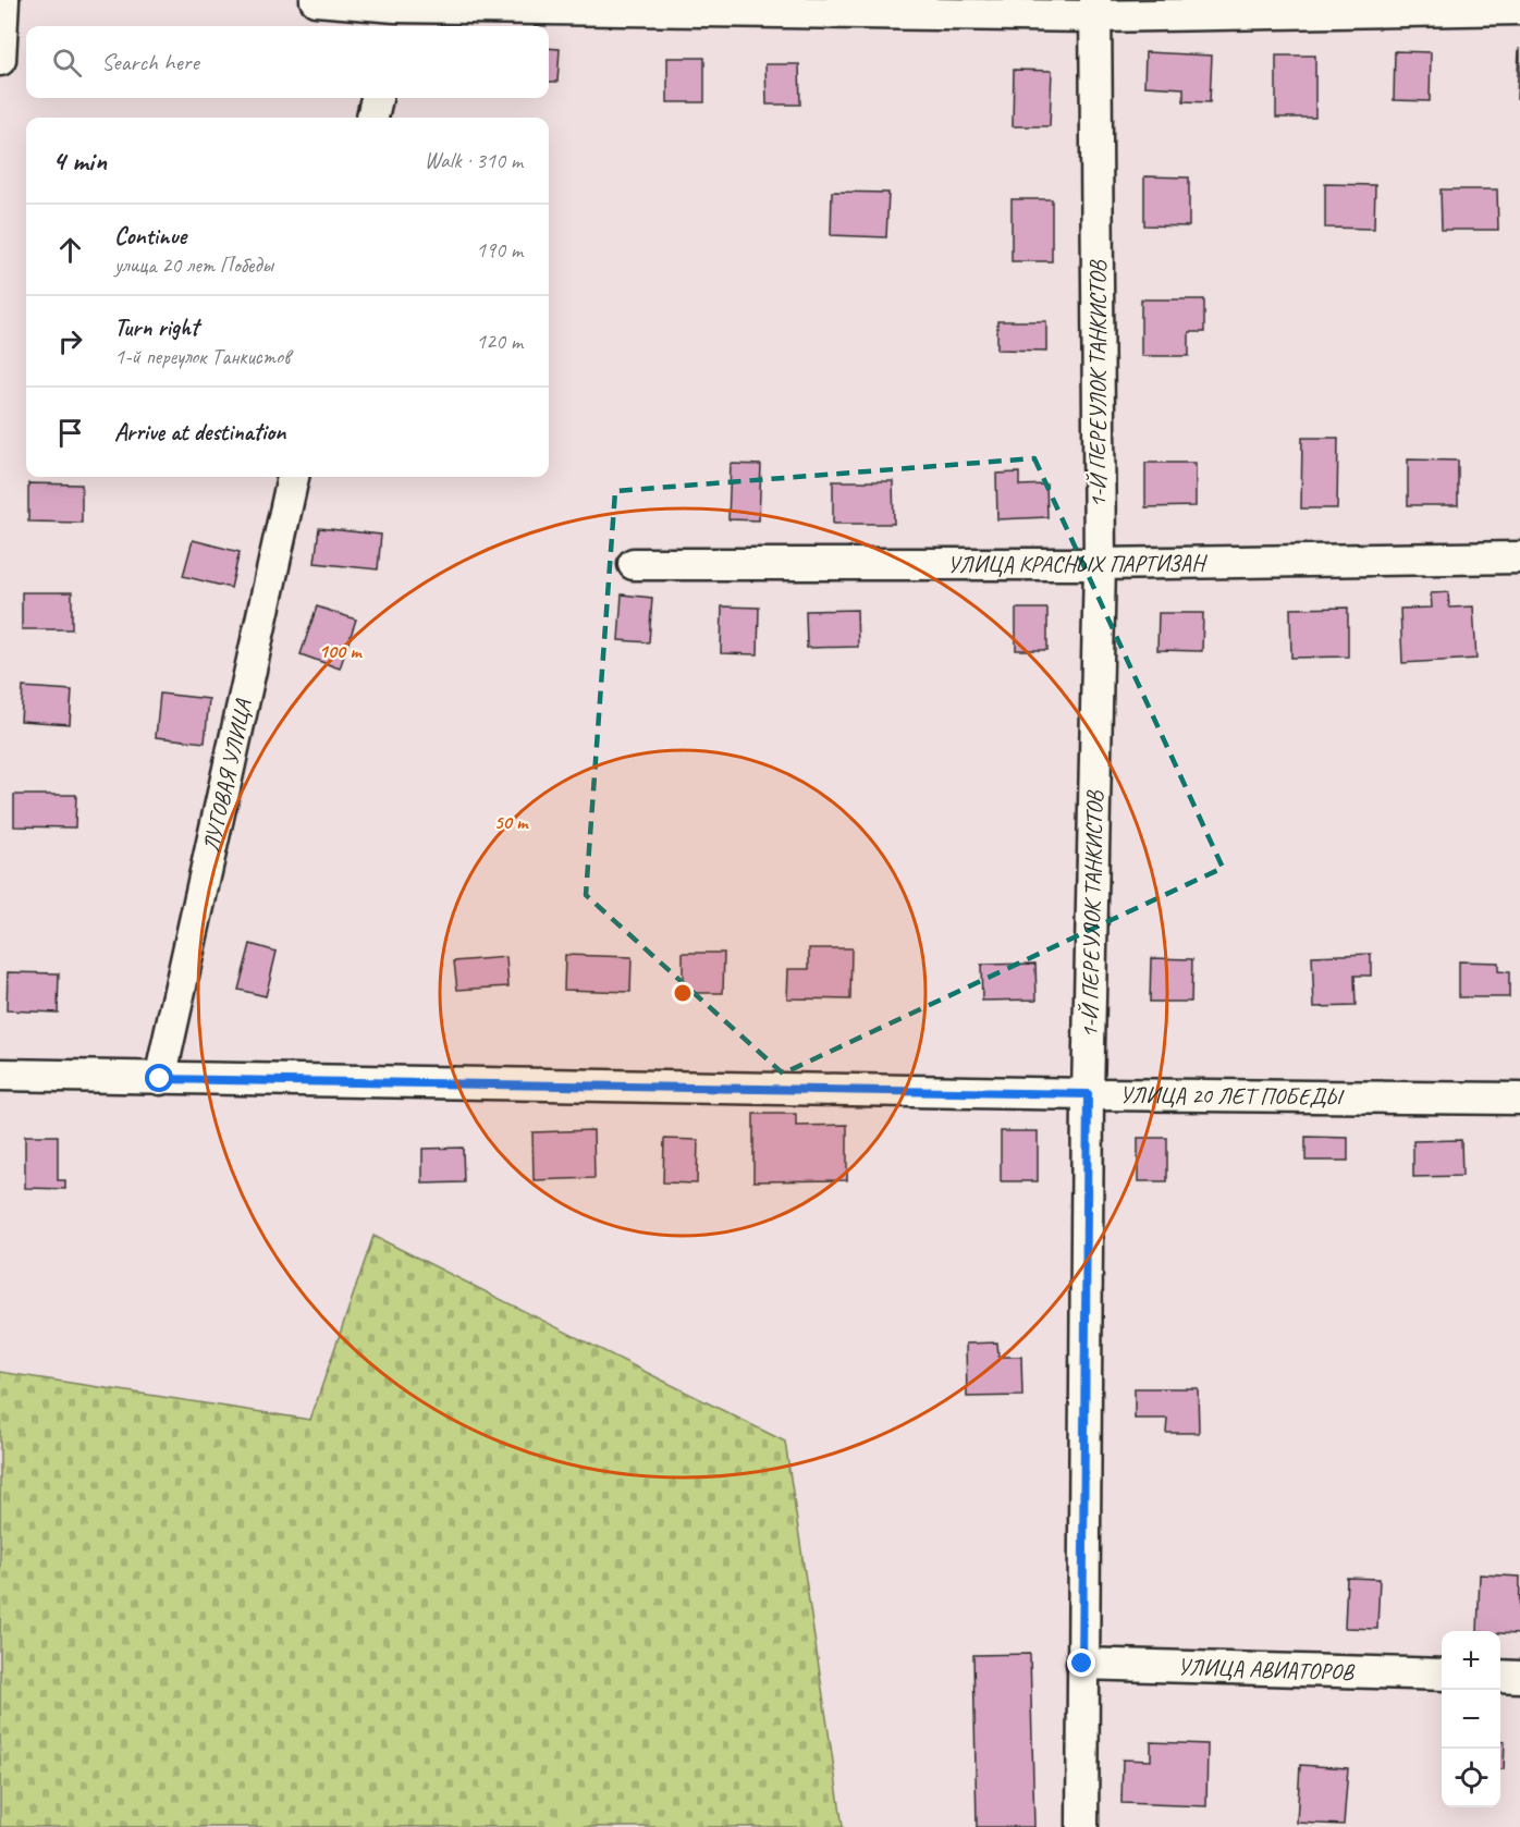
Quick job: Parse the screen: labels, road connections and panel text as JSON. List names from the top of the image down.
{
  "streets": {
    "street": [
      "1-Й ПЕРЕУЛОК ТАНКИСТОВ",
      "УЛИЦА КРАСНЫХ ПАРТИЗАН",
      "ЛУГОВАЯ УЛИЦА",
      "УЛИЦА 20 ЛЕТ ПОБЕДЫ",
      "УЛИЦА АВИАТОРОВ"
    ]
  },
  "crossings": [
    ["1-Й ПЕРЕУЛОК ТАНКИСТОВ", "УЛИЦА КРАСНЫХ ПАРТИЗАН"],
    ["1-Й ПЕРЕУЛОК ТАНКИСТОВ", "УЛИЦА 20 ЛЕТ ПОБЕДЫ"],
    ["1-Й ПЕРЕУЛОК ТАНКИСТОВ", "УЛИЦА АВИАТОРОВ"],
    ["ЛУГОВАЯ УЛИЦА", "УЛИЦА 20 ЛЕТ ПОБЕДЫ"]
  ],
  "page": {
    "search": "Search here",
    "heading": ["4 min", "Walk · 310 m"],
    "list": [
      ["Continue", "улица 20 лет Победы", "190 m"],
      ["Turn right", "1-й переулок Танкистов", "120 m"],
      "Arrive at destination"
    ],
    "map_buttons": ["+", "−"]
  },
  "rings": ["100 m", "50 m"]
}
